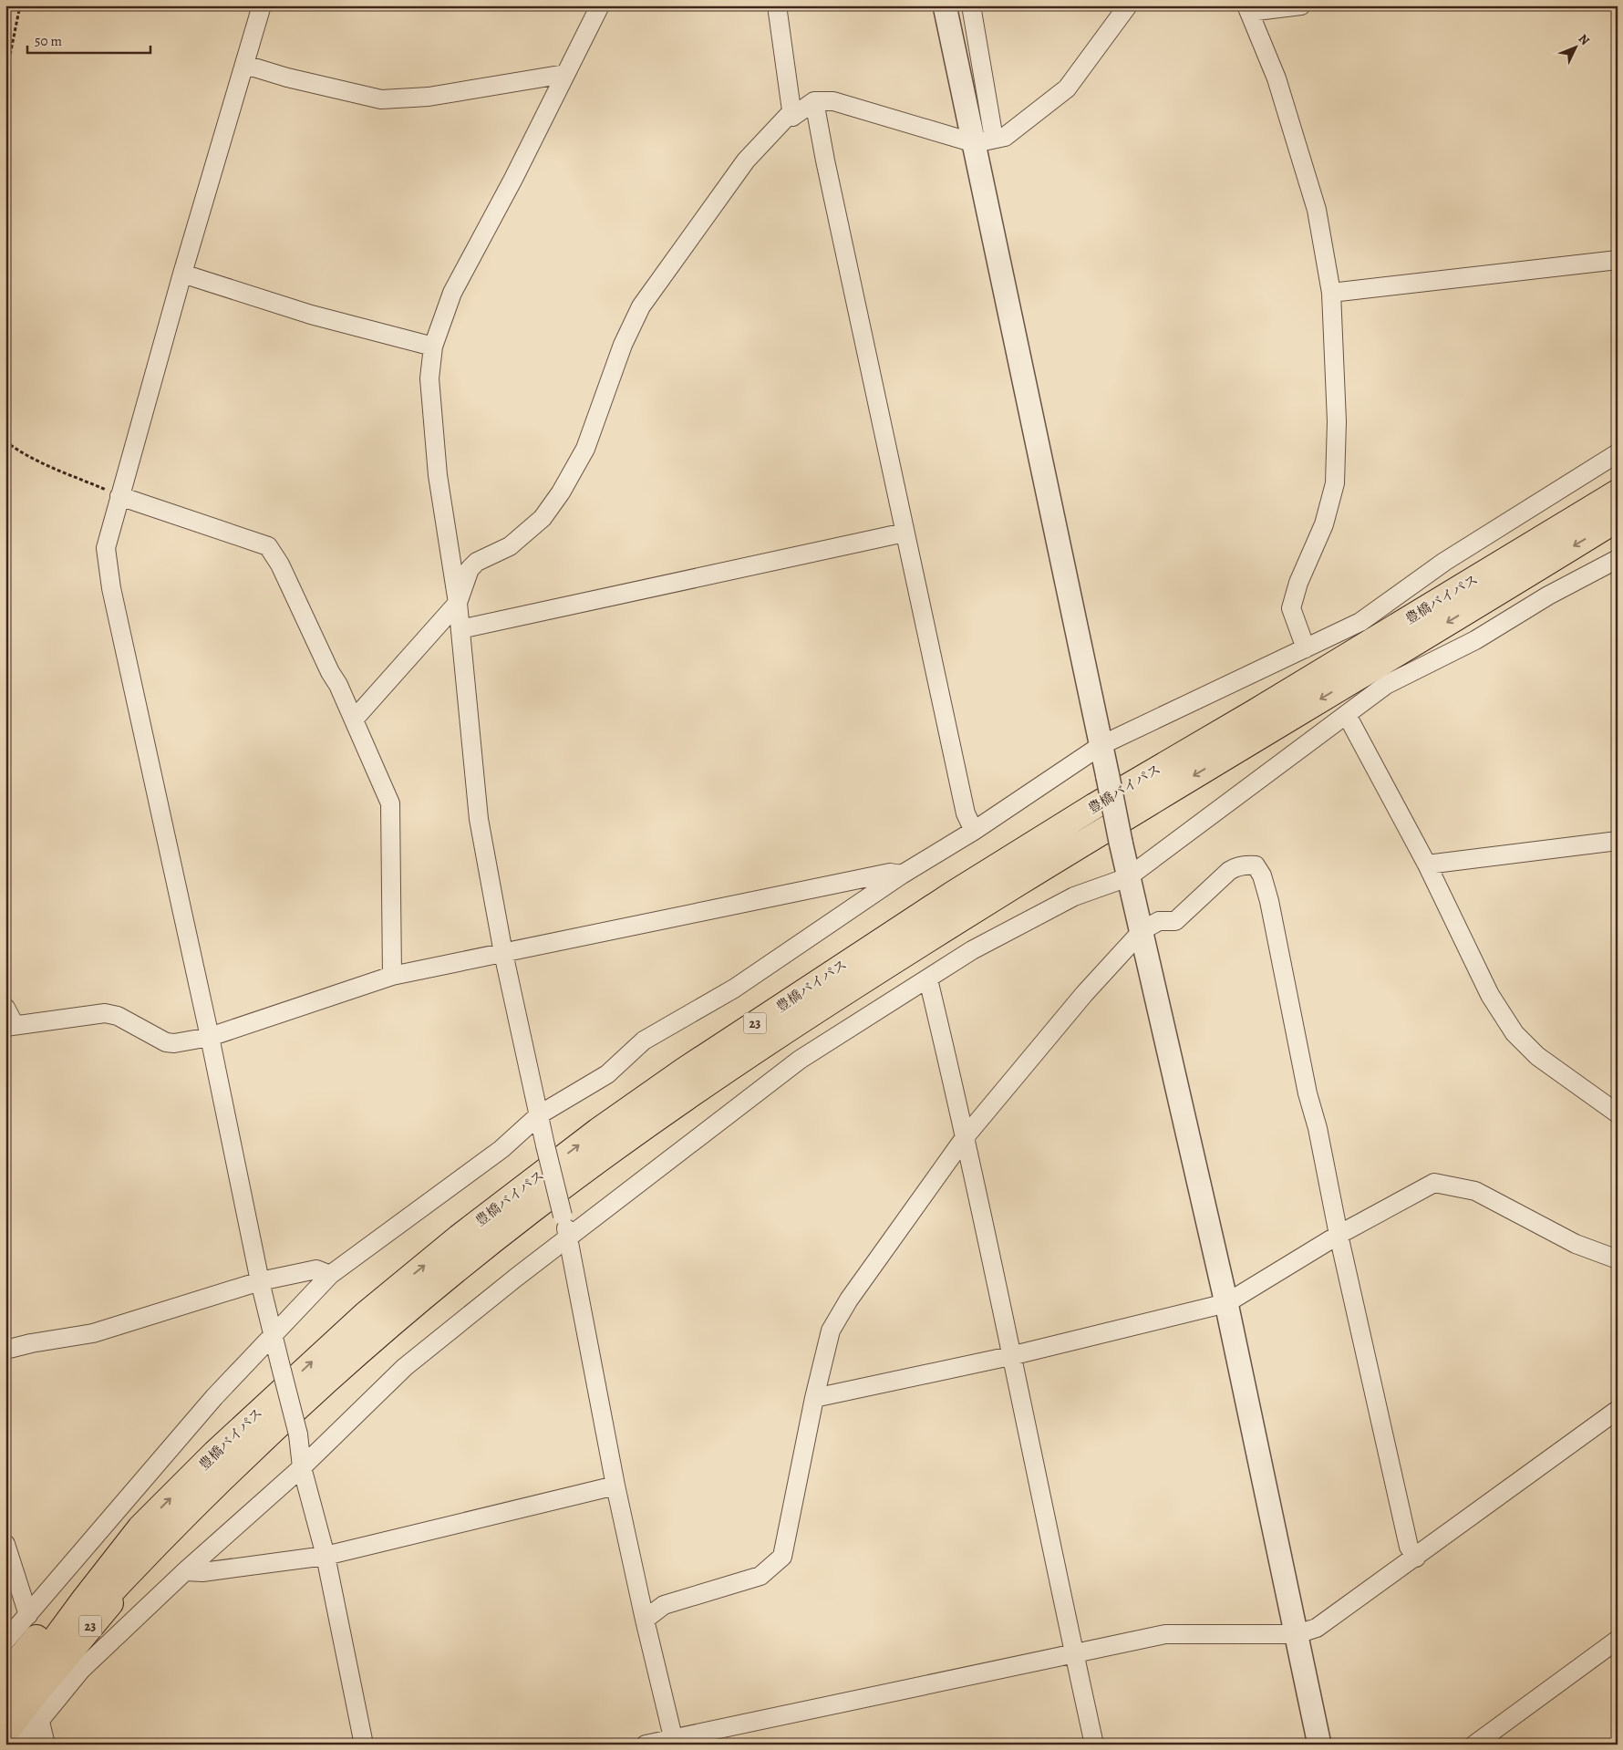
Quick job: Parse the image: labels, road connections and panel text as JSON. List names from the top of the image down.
{
  "streets": {
    "highway": ["豊橋バイパス", "23"]
  },
  "crossings": [
    ["豊橋バイパス", "23"]
  ],
  "scale_bar": "50 m",
  "north": "top right"
}
